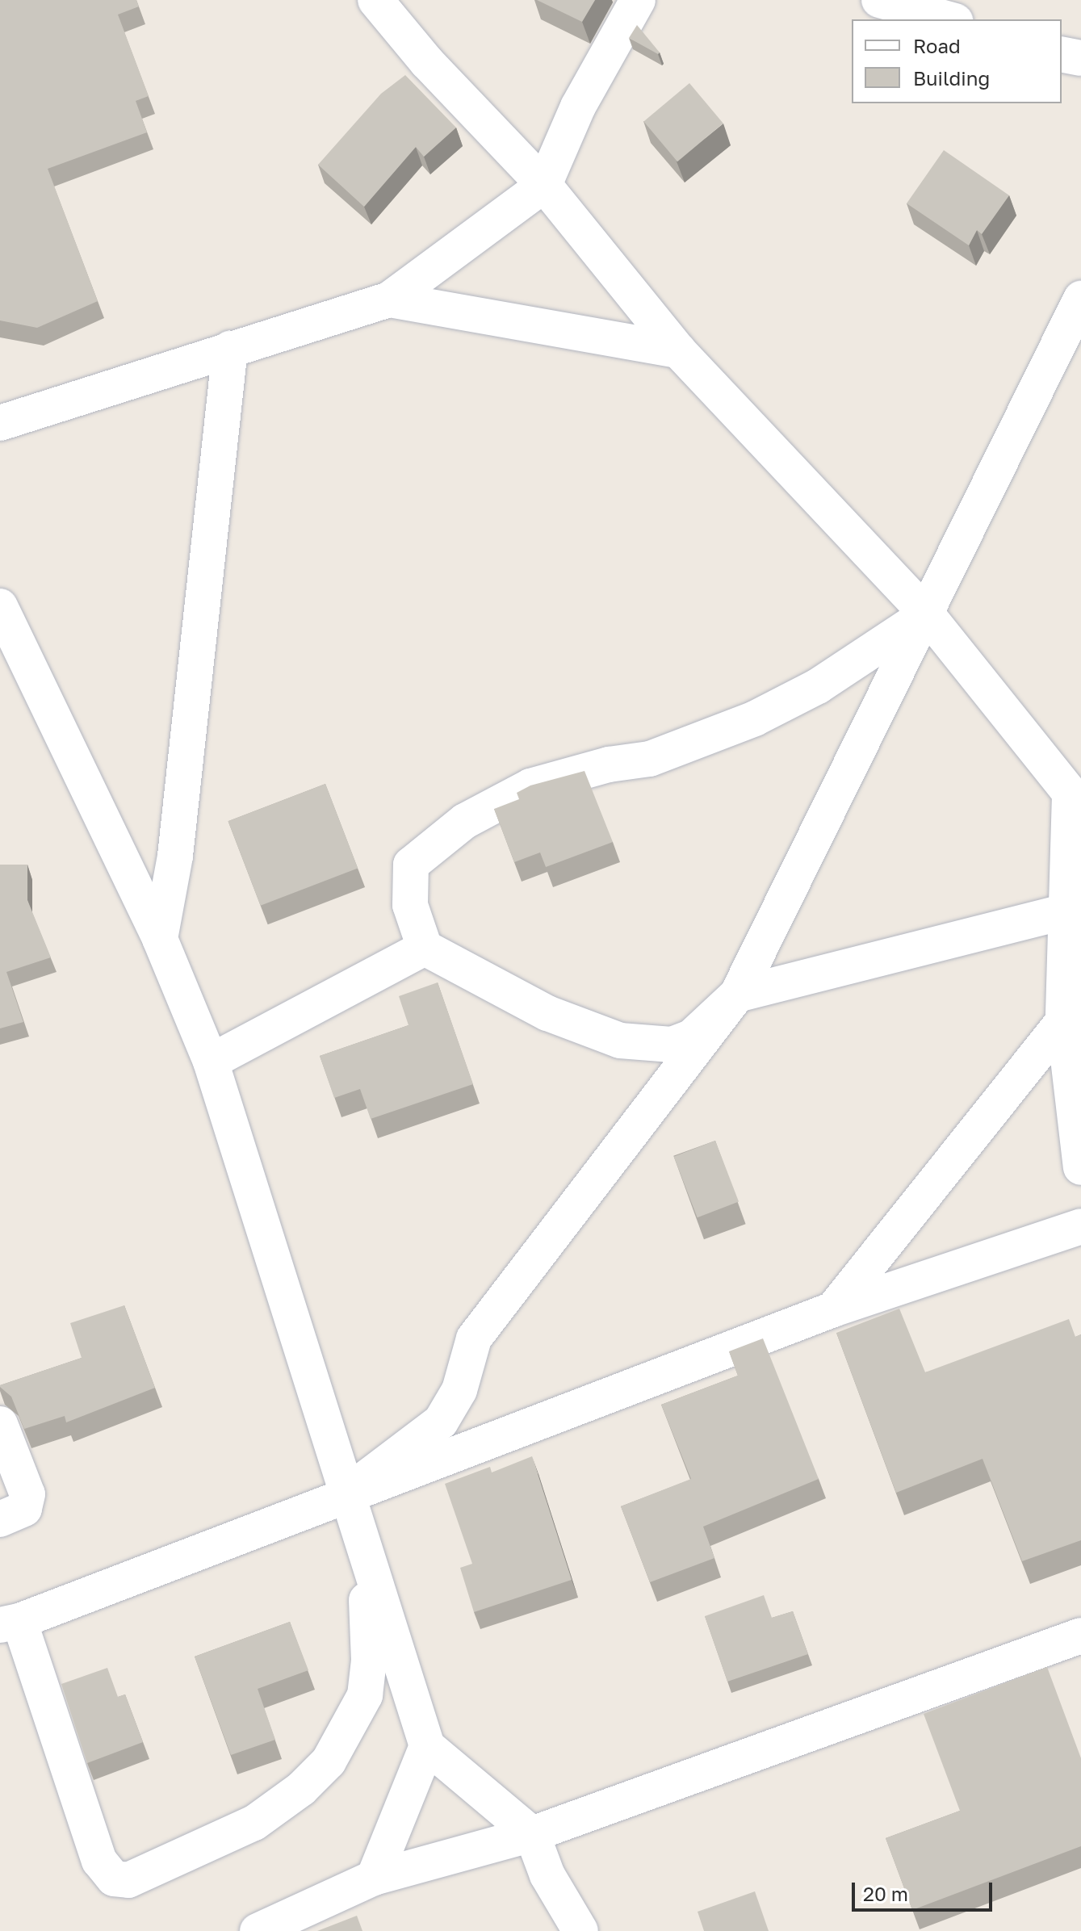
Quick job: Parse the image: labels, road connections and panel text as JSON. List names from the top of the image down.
{
  "legend": ["Road", "Building"],
  "scale_bar": "20 m"
}
